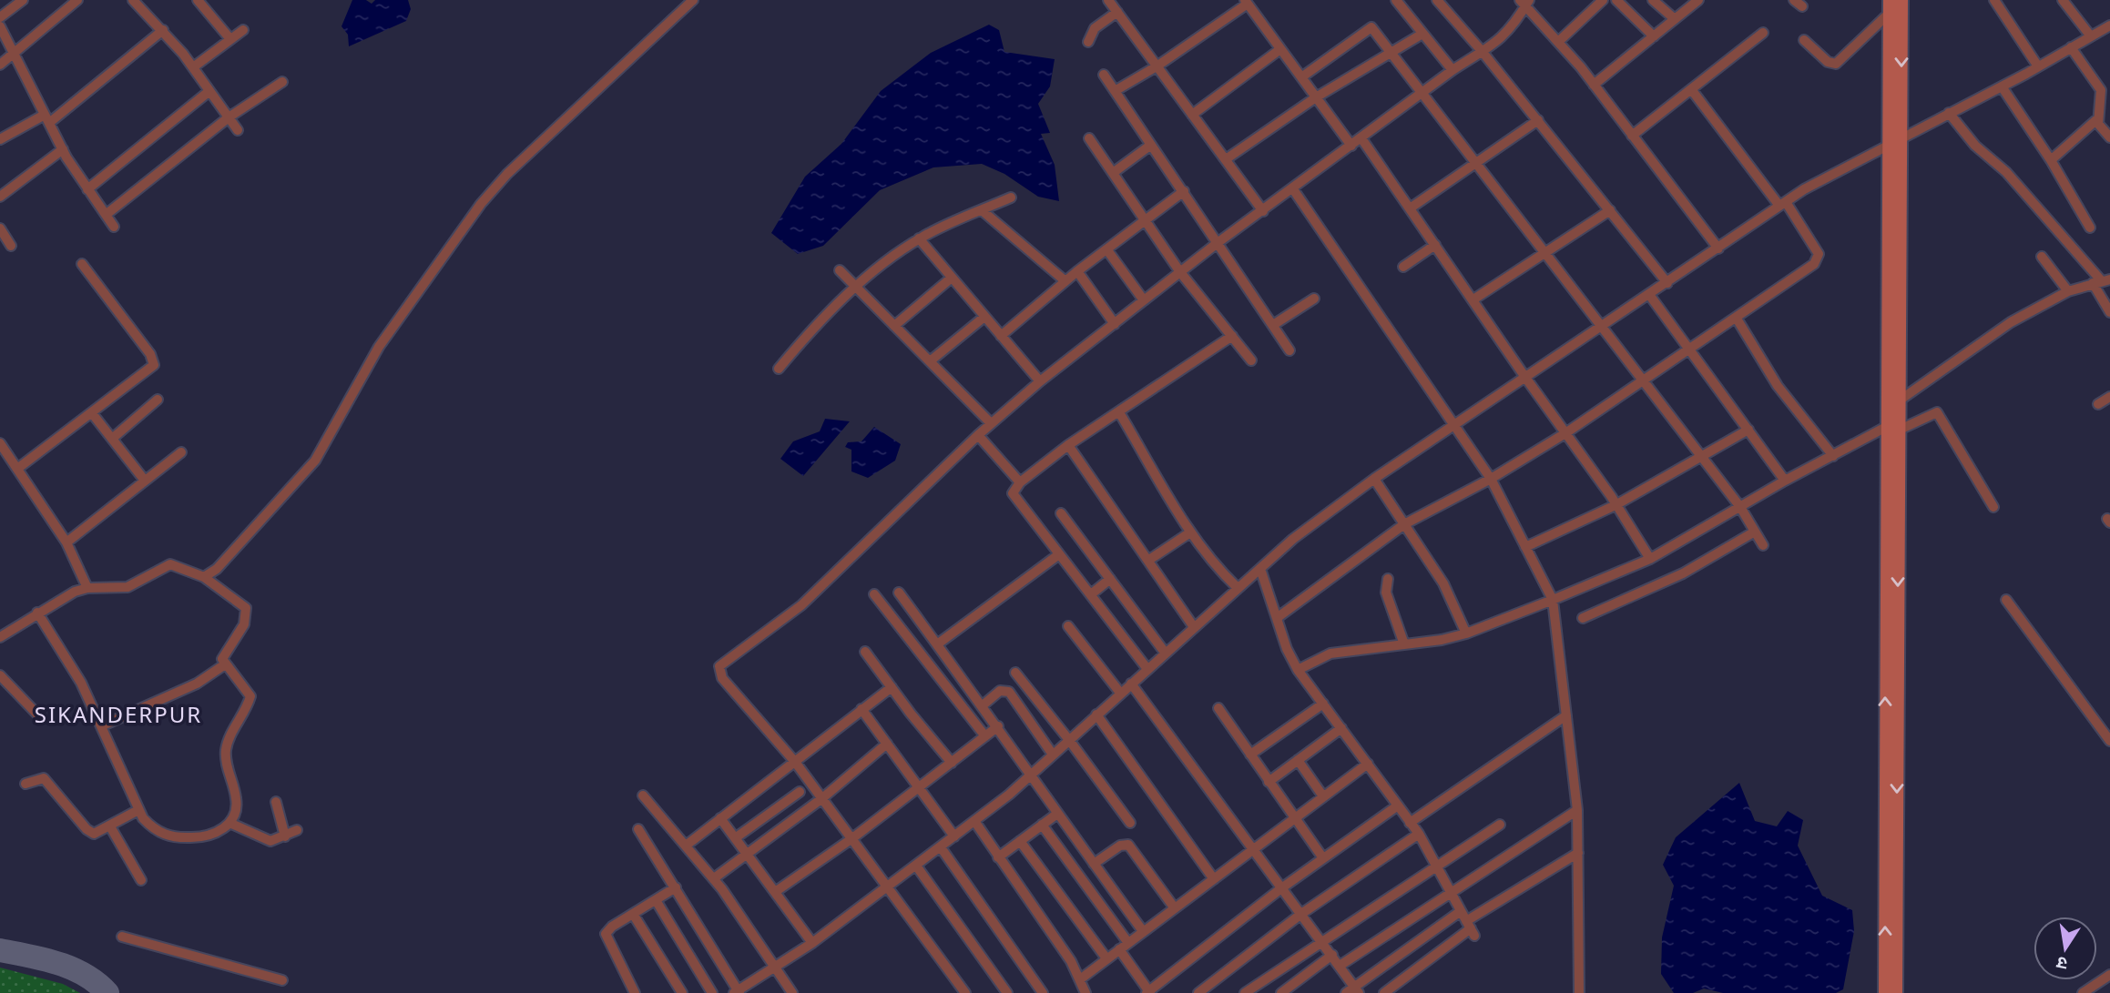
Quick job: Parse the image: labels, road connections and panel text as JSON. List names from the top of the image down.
{
  "districts": ["SIKANDERPUR"],
  "north": "bottom"
}
